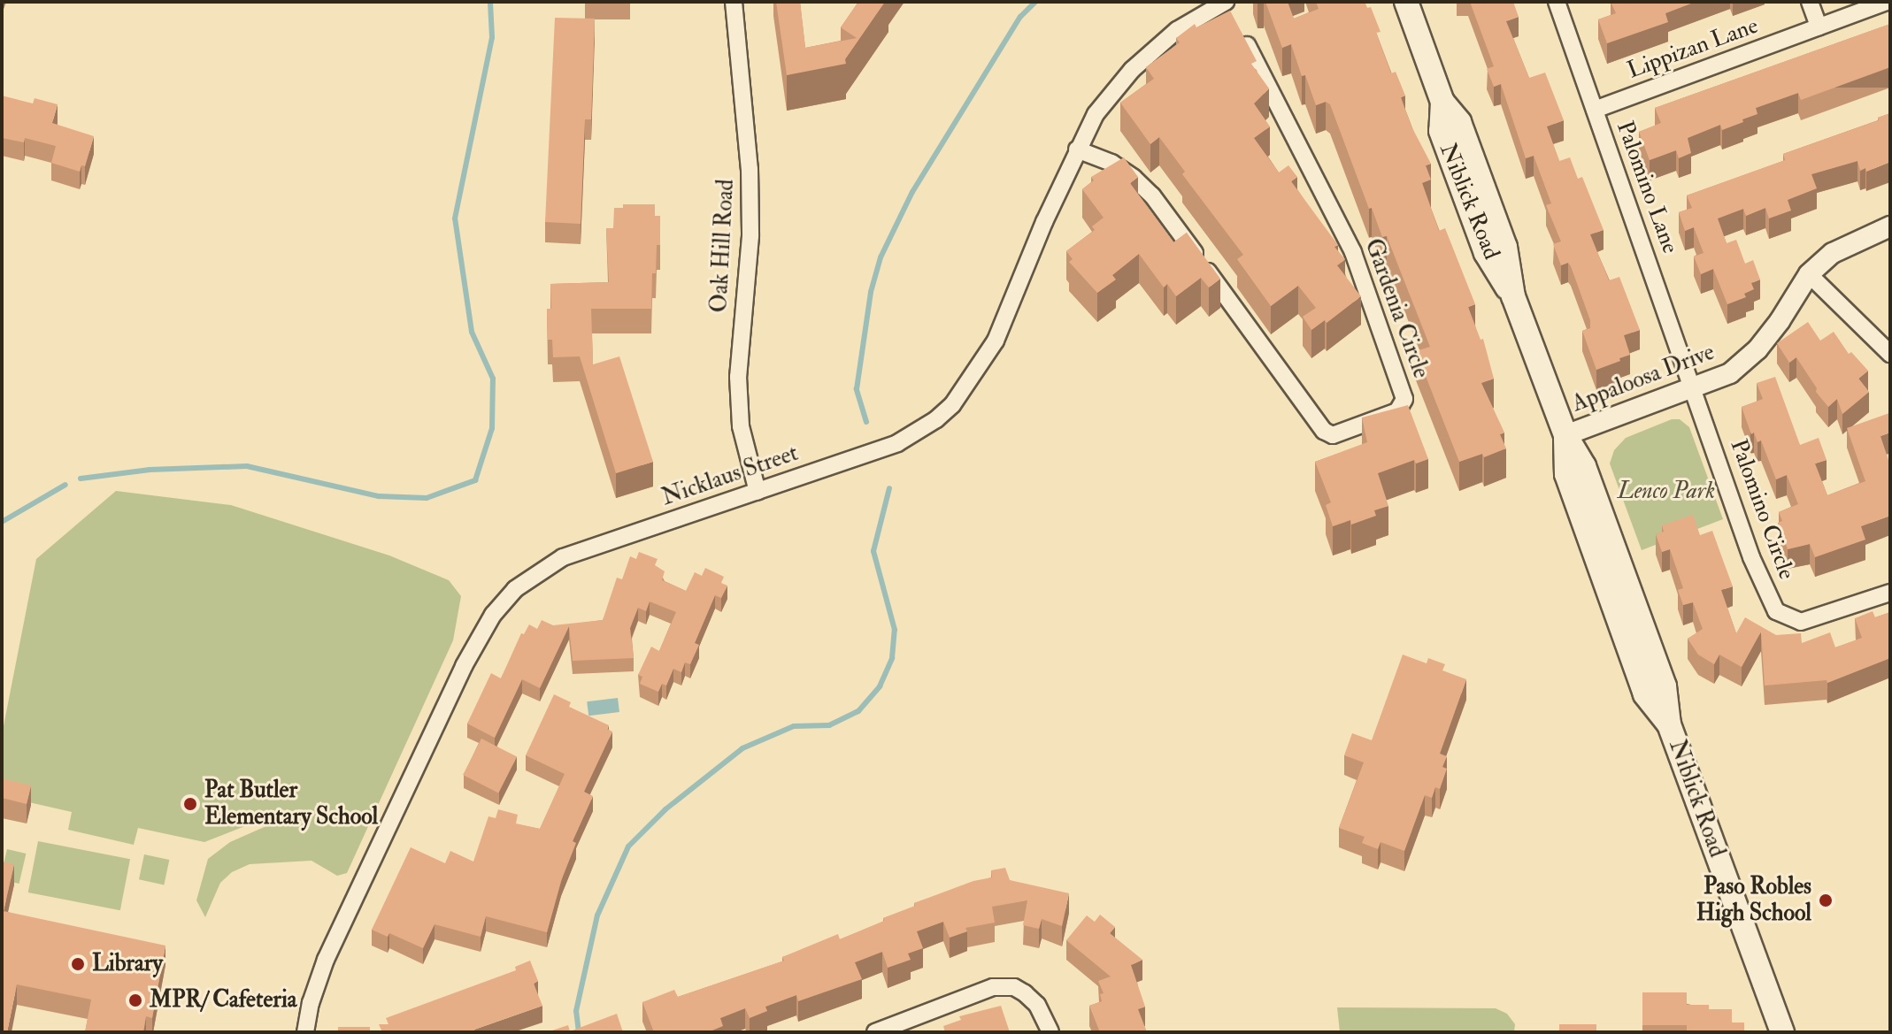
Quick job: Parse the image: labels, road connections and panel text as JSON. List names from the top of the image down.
{
  "streets": {
    "main road": ["Niblick Road"],
    "street": [
      "Lippizan Lane",
      "Palomino Lane",
      "Oak Hill Road",
      "Gardenia Circle",
      "Appaloosa Drive",
      "Nicklaus Street",
      "Palomino Circle"
    ]
  },
  "crossings": [
    ["Lippizan Lane", "Palomino Lane"],
    ["Palomino Lane", "Appaloosa Drive"],
    ["Palomino Lane", "Palomino Circle"],
    ["Niblick Road", "Appaloosa Drive"],
    ["Oak Hill Road", "Nicklaus Street"],
    ["Gardenia Circle", "Nicklaus Street"],
    ["Appaloosa Drive", "Palomino Circle"]
  ],
  "parks": ["Lenco Park"],
  "places": [
    "Pat Butler Elementary School",
    "Paso Robles High School",
    "Library",
    "MPR/ Cafeteria"
  ]
}
